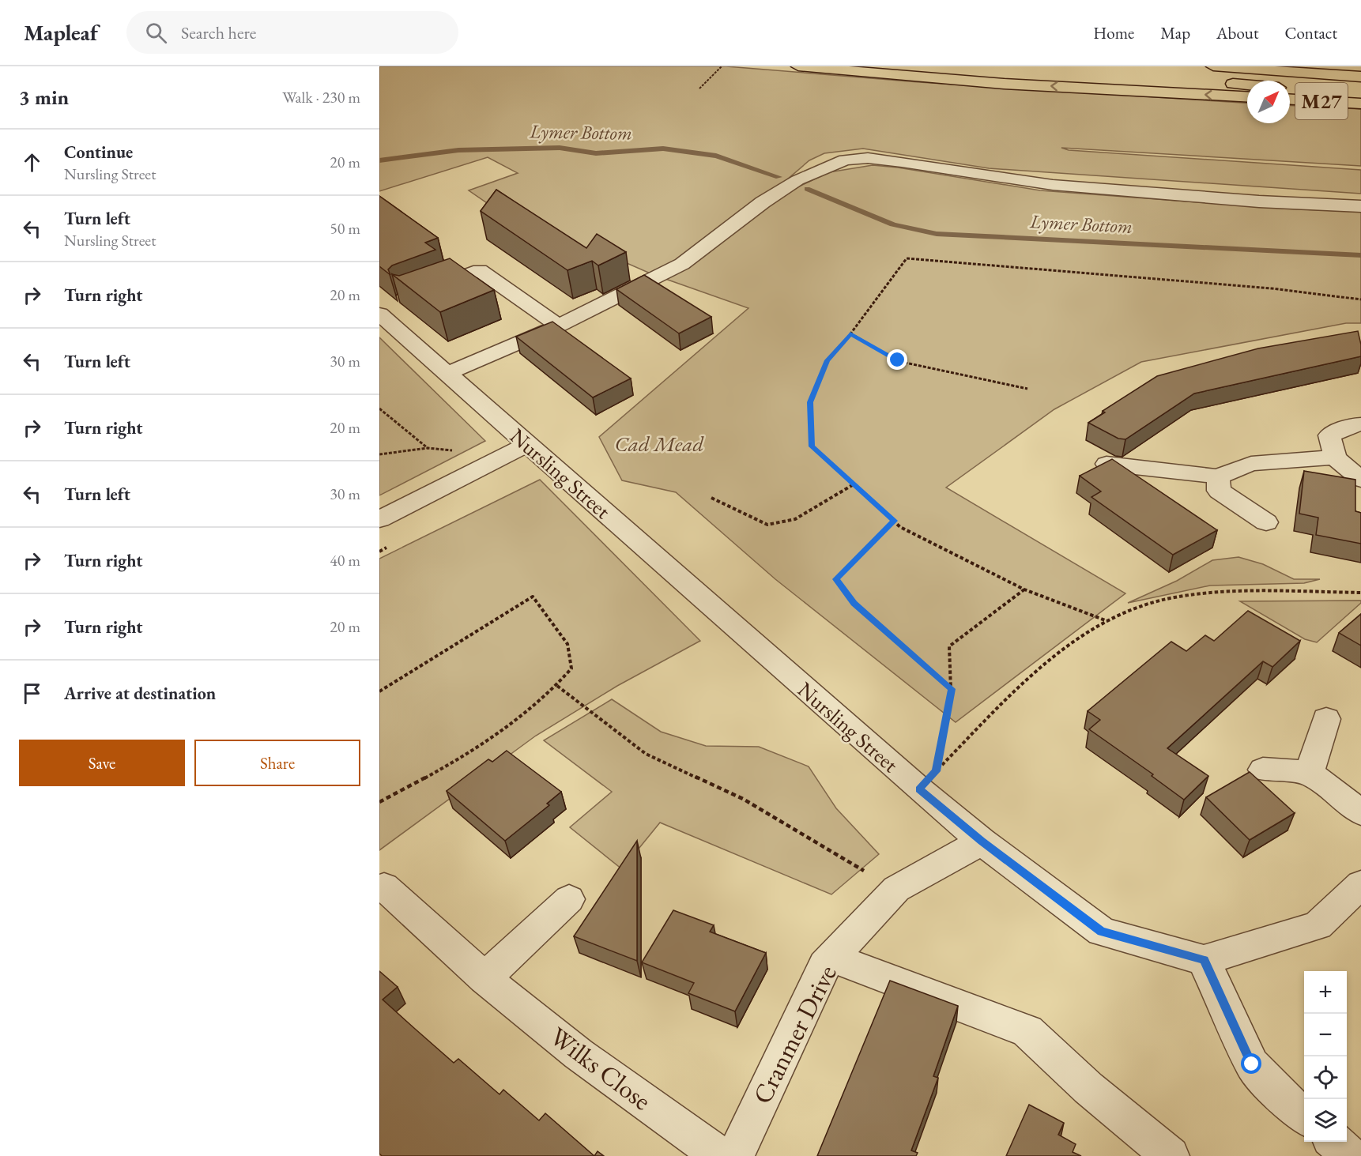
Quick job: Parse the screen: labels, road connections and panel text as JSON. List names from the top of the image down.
{
  "streets": {
    "highway": ["M27"],
    "street": ["Nursling Street", "Cranmer Drive", "Wilks Close"]
  },
  "crossings": [
    ["Nursling Street", "Cranmer Drive"]
  ],
  "water": ["Lymer Bottom"],
  "parks": ["Cad Mead"],
  "north": "top right",
  "page": {
    "header": "Mapleaf",
    "search": "Search here",
    "nav": [
      "Home",
      "Map",
      "About",
      "Contact"
    ],
    "heading": ["3 min", "Walk · 230 m"],
    "list": [
      ["Continue", "Nursling Street", "20 m"],
      ["Turn left", "Nursling Street", "50 m"],
      ["Turn right", "20 m"],
      ["Turn left", "30 m"],
      ["Turn right", "20 m"],
      ["Turn left", "30 m"],
      ["Turn right", "40 m"],
      ["Turn right", "20 m"],
      "Arrive at destination"
    ],
    "buttons": ["Save", "Share"],
    "map_buttons": ["+", "−"]
  }
}
